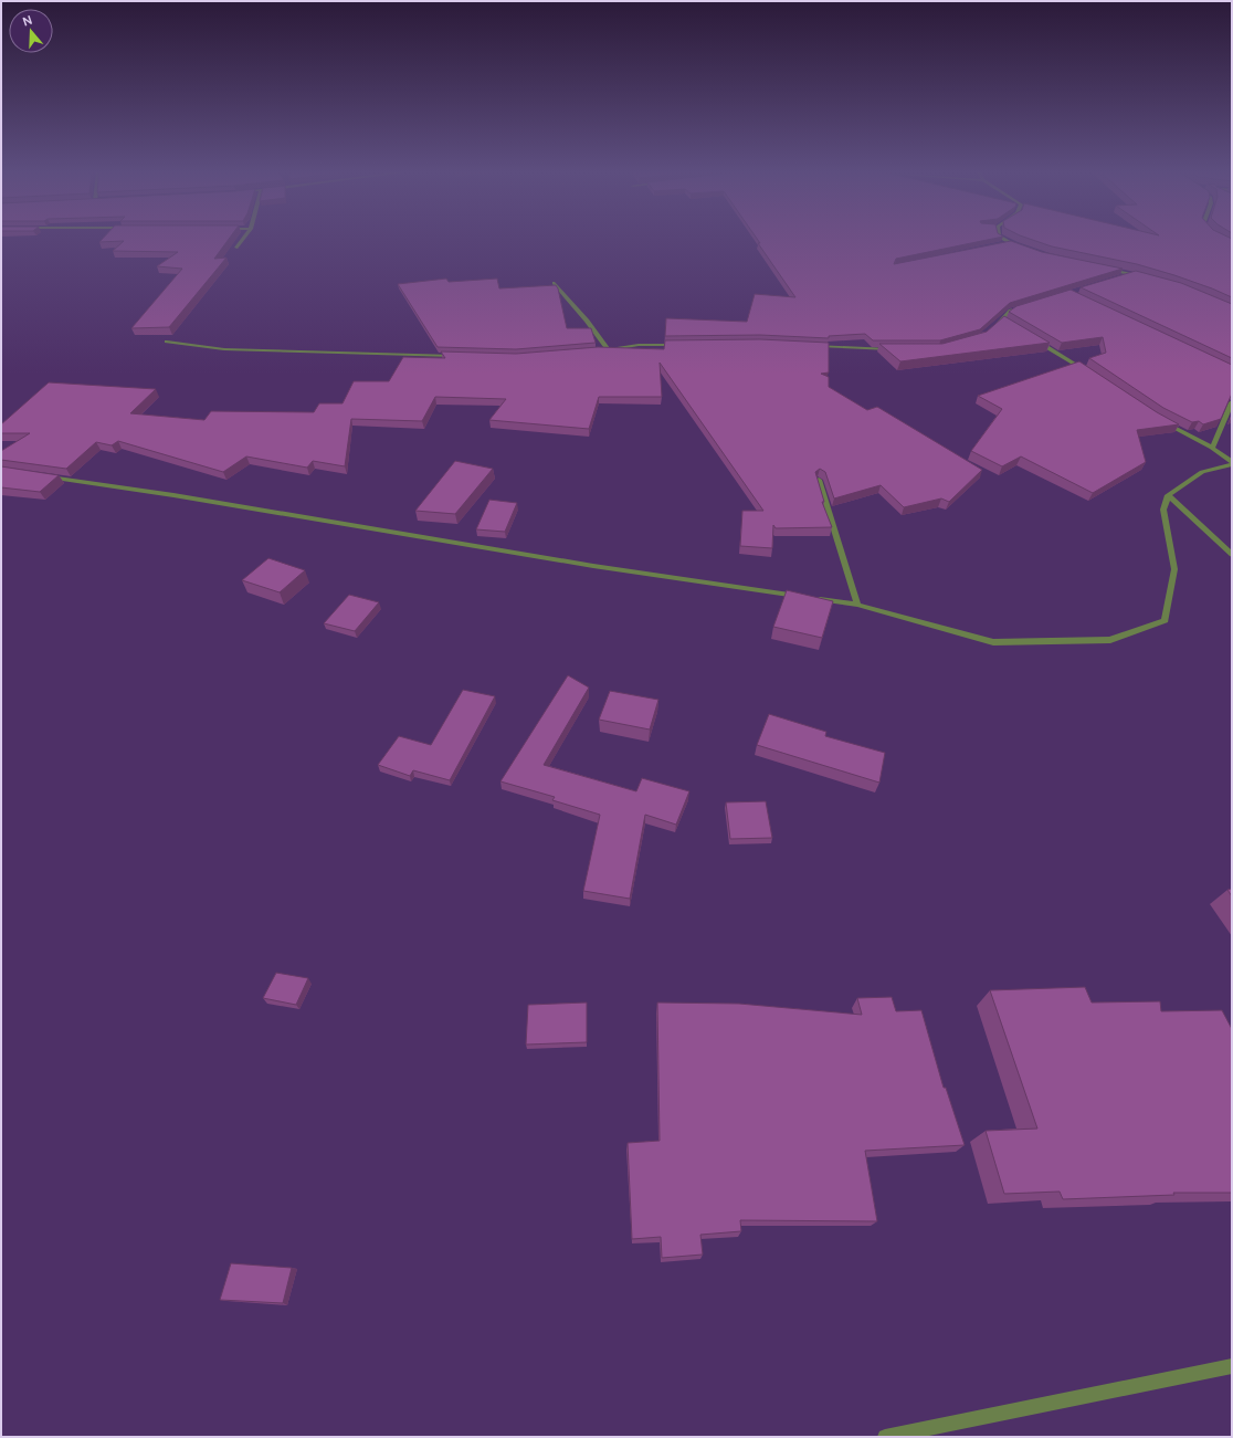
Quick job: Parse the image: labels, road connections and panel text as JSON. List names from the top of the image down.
{
  "north": "top"
}
